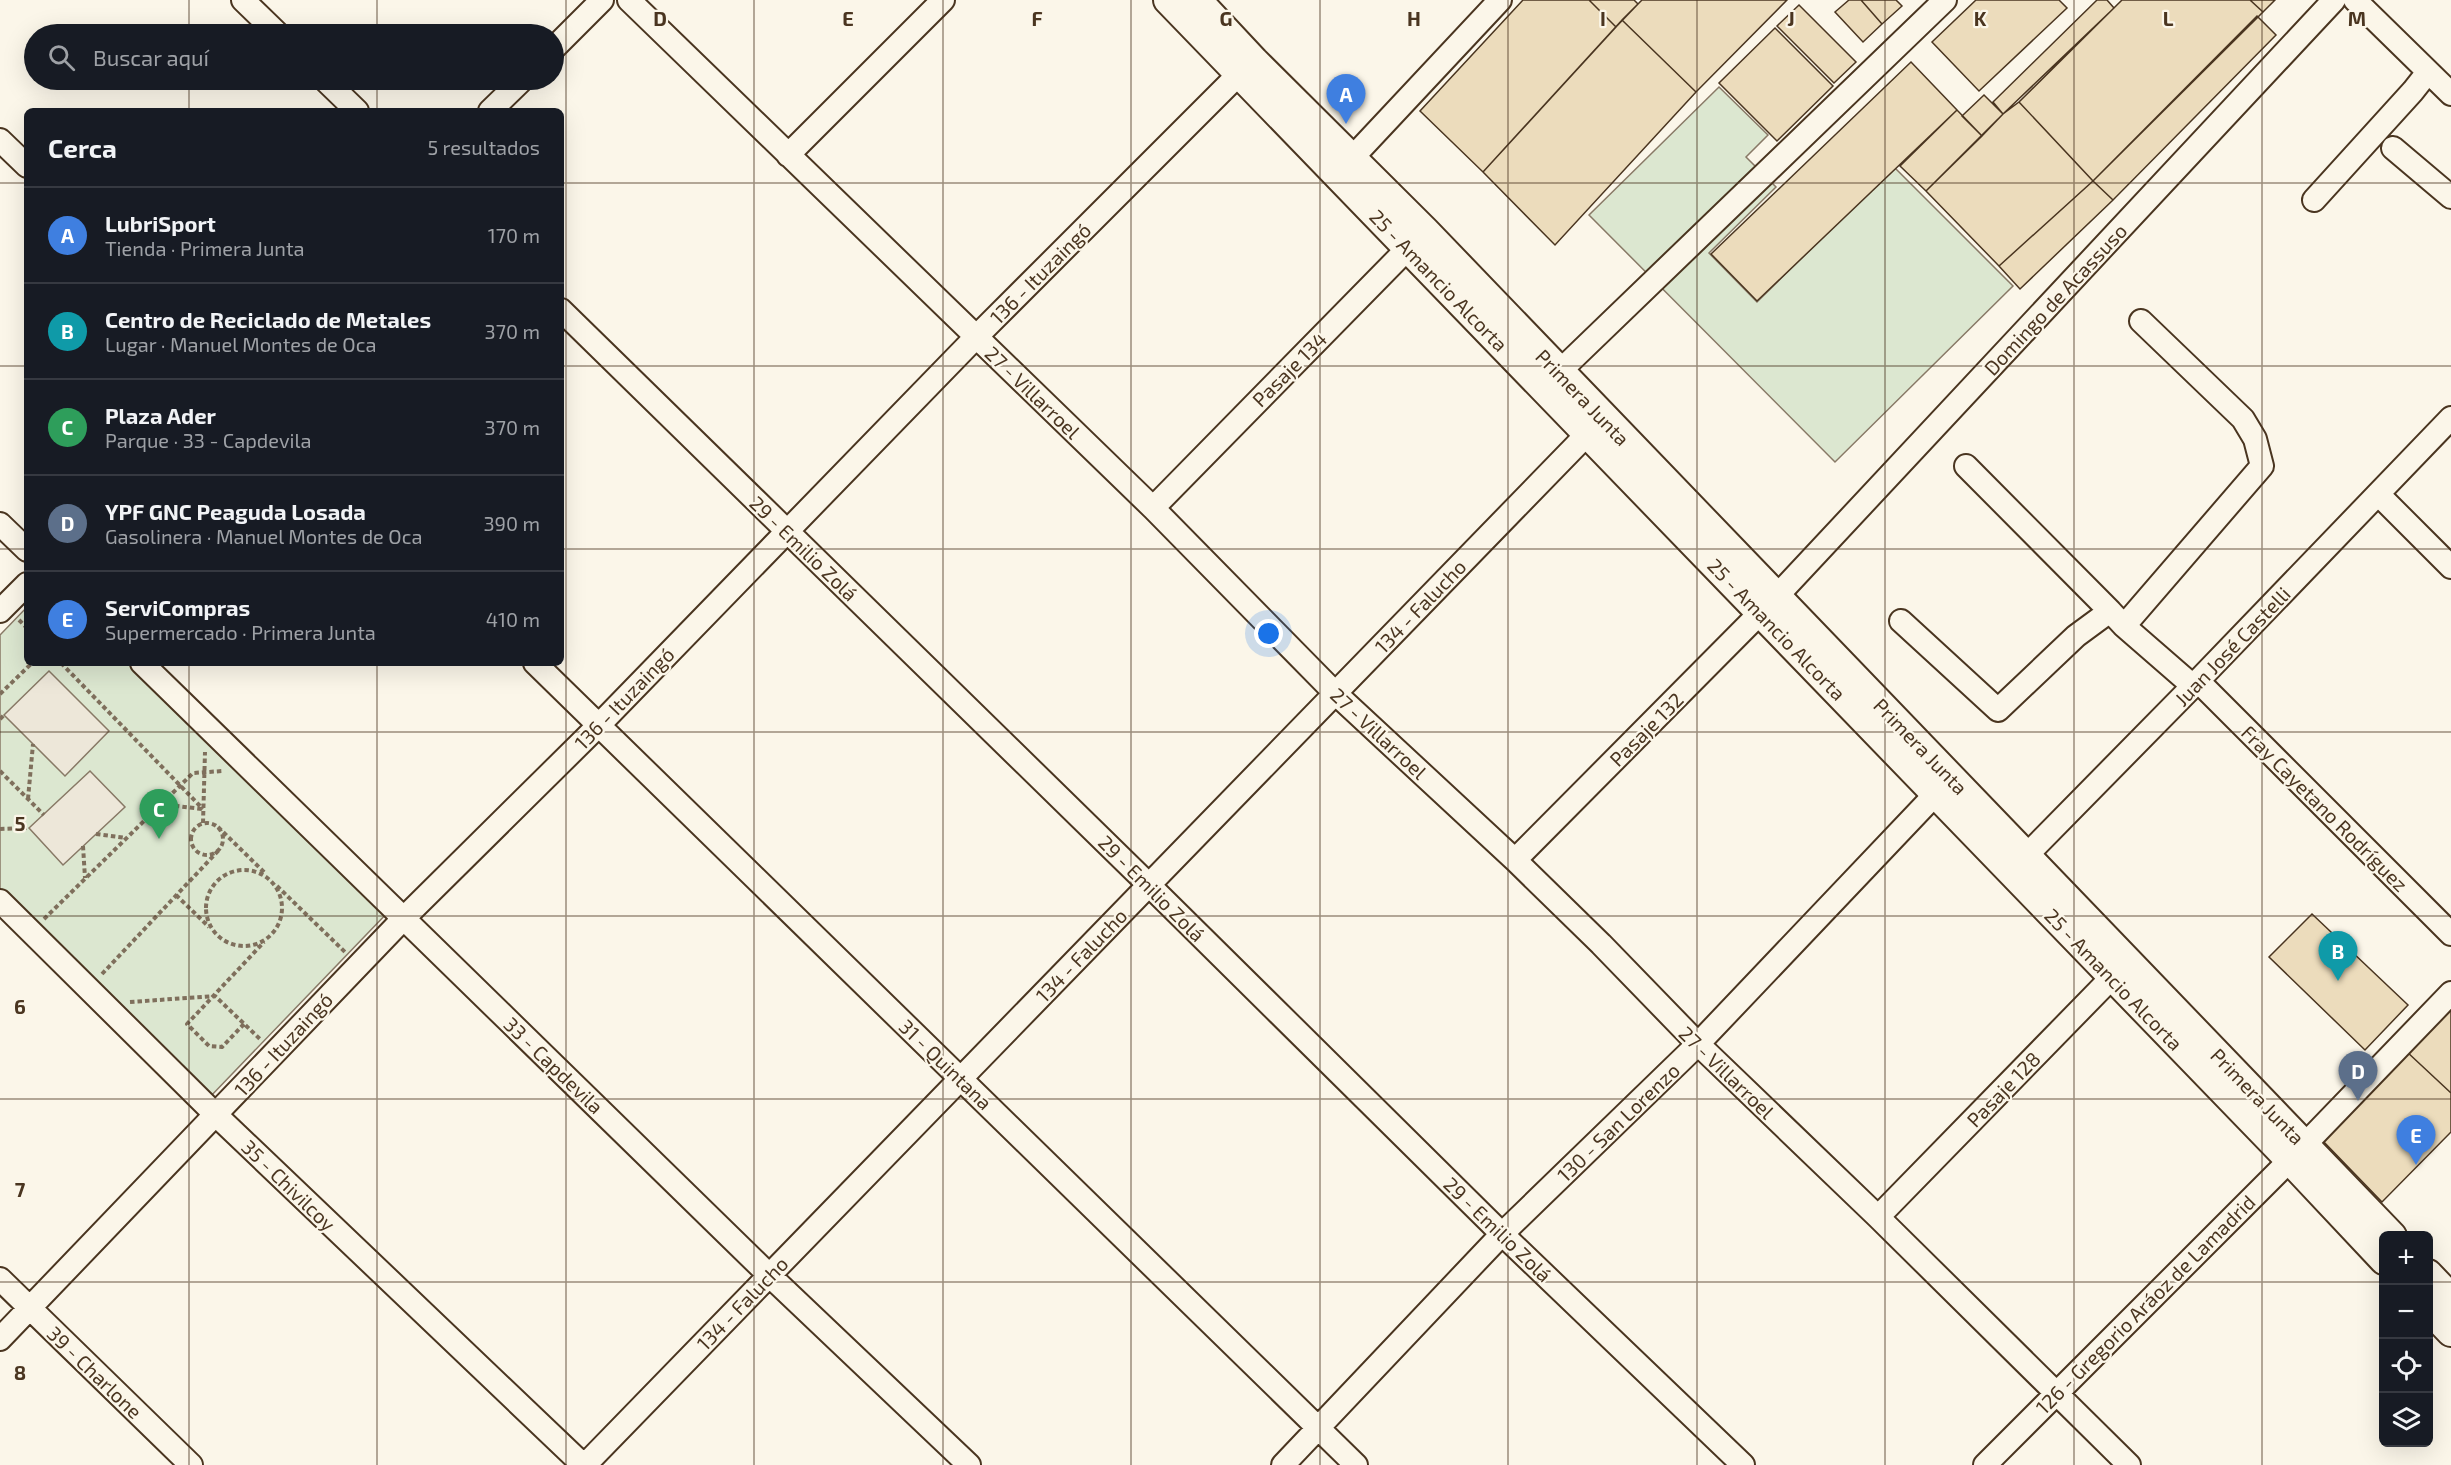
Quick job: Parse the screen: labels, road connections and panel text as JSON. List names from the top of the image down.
{
  "streets": {
    "main road": ["25 - Amancio Alcorta", "Primera Junta"],
    "street": [
      "136 - Ituzaingó",
      "Domingo de Acassuso",
      "Pasaje 134",
      "27 - Villarroel",
      "29 - Emilio Zolá",
      "134 - Falucho",
      "Juan José Castelli",
      "Pasaje 132",
      "Fray Cayetano Rodríguez",
      "31 - Quintana",
      "33 - Capdevila",
      "Pasaje 128",
      "130 - San Lorenzo",
      "35 - Chivilcoy",
      "126 - Gregorio Aráoz de Lamadrid",
      "39 - Charlone"
    ]
  },
  "crossings": [
    ["136 - Ituzaingó", "25 - Amancio Alcorta"],
    ["136 - Ituzaingó", "27 - Villarroel"],
    ["136 - Ituzaingó", "Primera Junta"],
    ["136 - Ituzaingó", "29 - Emilio Zolá"],
    ["136 - Ituzaingó", "31 - Quintana"],
    ["136 - Ituzaingó", "33 - Capdevila"],
    ["136 - Ituzaingó", "35 - Chivilcoy"],
    ["136 - Ituzaingó", "39 - Charlone"],
    ["25 - Amancio Alcorta", "Pasaje 134"],
    ["25 - Amancio Alcorta", "Primera Junta"],
    ["25 - Amancio Alcorta", "134 - Falucho"],
    ["Domingo de Acassuso", "Primera Junta"],
    ["Domingo de Acassuso", "Pasaje 132"],
    ["Pasaje 134", "27 - Villarroel"],
    ["Pasaje 134", "Primera Junta"],
    ["27 - Villarroel", "134 - Falucho"],
    ["27 - Villarroel", "Pasaje 132"],
    ["27 - Villarroel", "Pasaje 128"],
    ["27 - Villarroel", "130 - San Lorenzo"],
    ["27 - Villarroel", "126 - Gregorio Aráoz de Lamadrid"],
    ["Primera Junta", "134 - Falucho"],
    ["Primera Junta", "Juan José Castelli"],
    ["Primera Junta", "Pasaje 132"],
    ["Primera Junta", "Pasaje 128"],
    ["Primera Junta", "130 - San Lorenzo"],
    ["Primera Junta", "126 - Gregorio Aráoz de Lamadrid"],
    ["29 - Emilio Zolá", "134 - Falucho"],
    ["29 - Emilio Zolá", "130 - San Lorenzo"],
    ["134 - Falucho", "31 - Quintana"],
    ["134 - Falucho", "33 - Capdevila"],
    ["134 - Falucho", "35 - Chivilcoy"],
    ["Juan José Castelli", "Fray Cayetano Rodríguez"],
    ["31 - Quintana", "130 - San Lorenzo"]
  ],
  "page": {
    "search": "Buscar aquí",
    "pins": [
      "A",
      "C",
      "B",
      "D",
      "E"
    ],
    "heading": ["Cerca", "5 resultados"],
    "list": [
      {
        "mark": "A",
        "name": "LubriSport",
        "note": "Tienda · Primera Junta",
        "value": "170 m"
      },
      {
        "mark": "B",
        "name": "Centro de Reciclado de Metales",
        "note": "Lugar · Manuel Montes de Oca",
        "value": "370 m"
      },
      {
        "mark": "C",
        "name": "Plaza Ader",
        "note": "Parque · 33 - Capdevila",
        "value": "370 m"
      },
      {
        "mark": "D",
        "name": "YPF GNC Peaguda Losada",
        "note": "Gasolinera · Manuel Montes de Oca",
        "value": "390 m"
      },
      {
        "mark": "E",
        "name": "ServiCompras",
        "note": "Supermercado · Primera Junta",
        "value": "410 m"
      }
    ],
    "map_buttons": ["+", "−"]
  },
  "grid": {
    "columns": [
      "D",
      "E",
      "F",
      "G",
      "H",
      "I",
      "J",
      "K",
      "L",
      "M"
    ],
    "rows": [
      "5",
      "6",
      "7",
      "8"
    ]
  }
}
